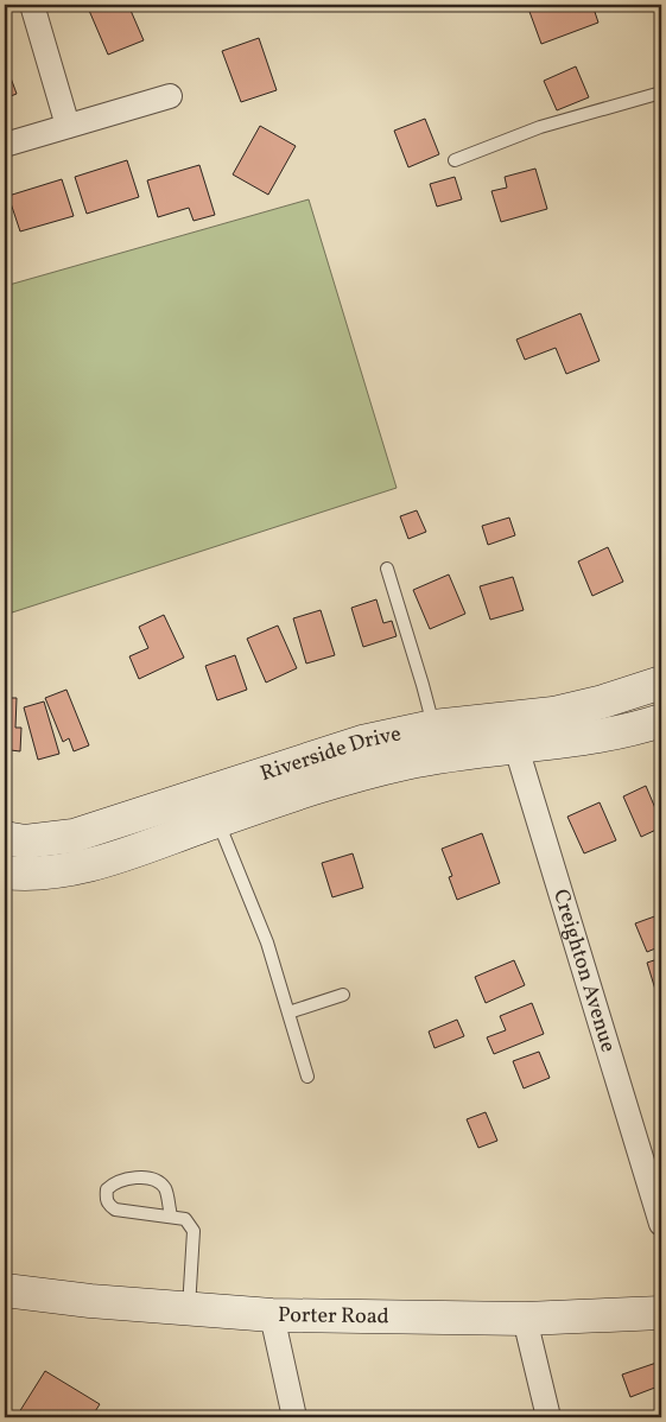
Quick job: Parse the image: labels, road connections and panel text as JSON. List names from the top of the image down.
{
  "streets": {
    "street": ["Riverside Drive", "Creighton Avenue", "Porter Road"]
  },
  "crossings": [
    ["Riverside Drive", "Creighton Avenue"]
  ]
}
